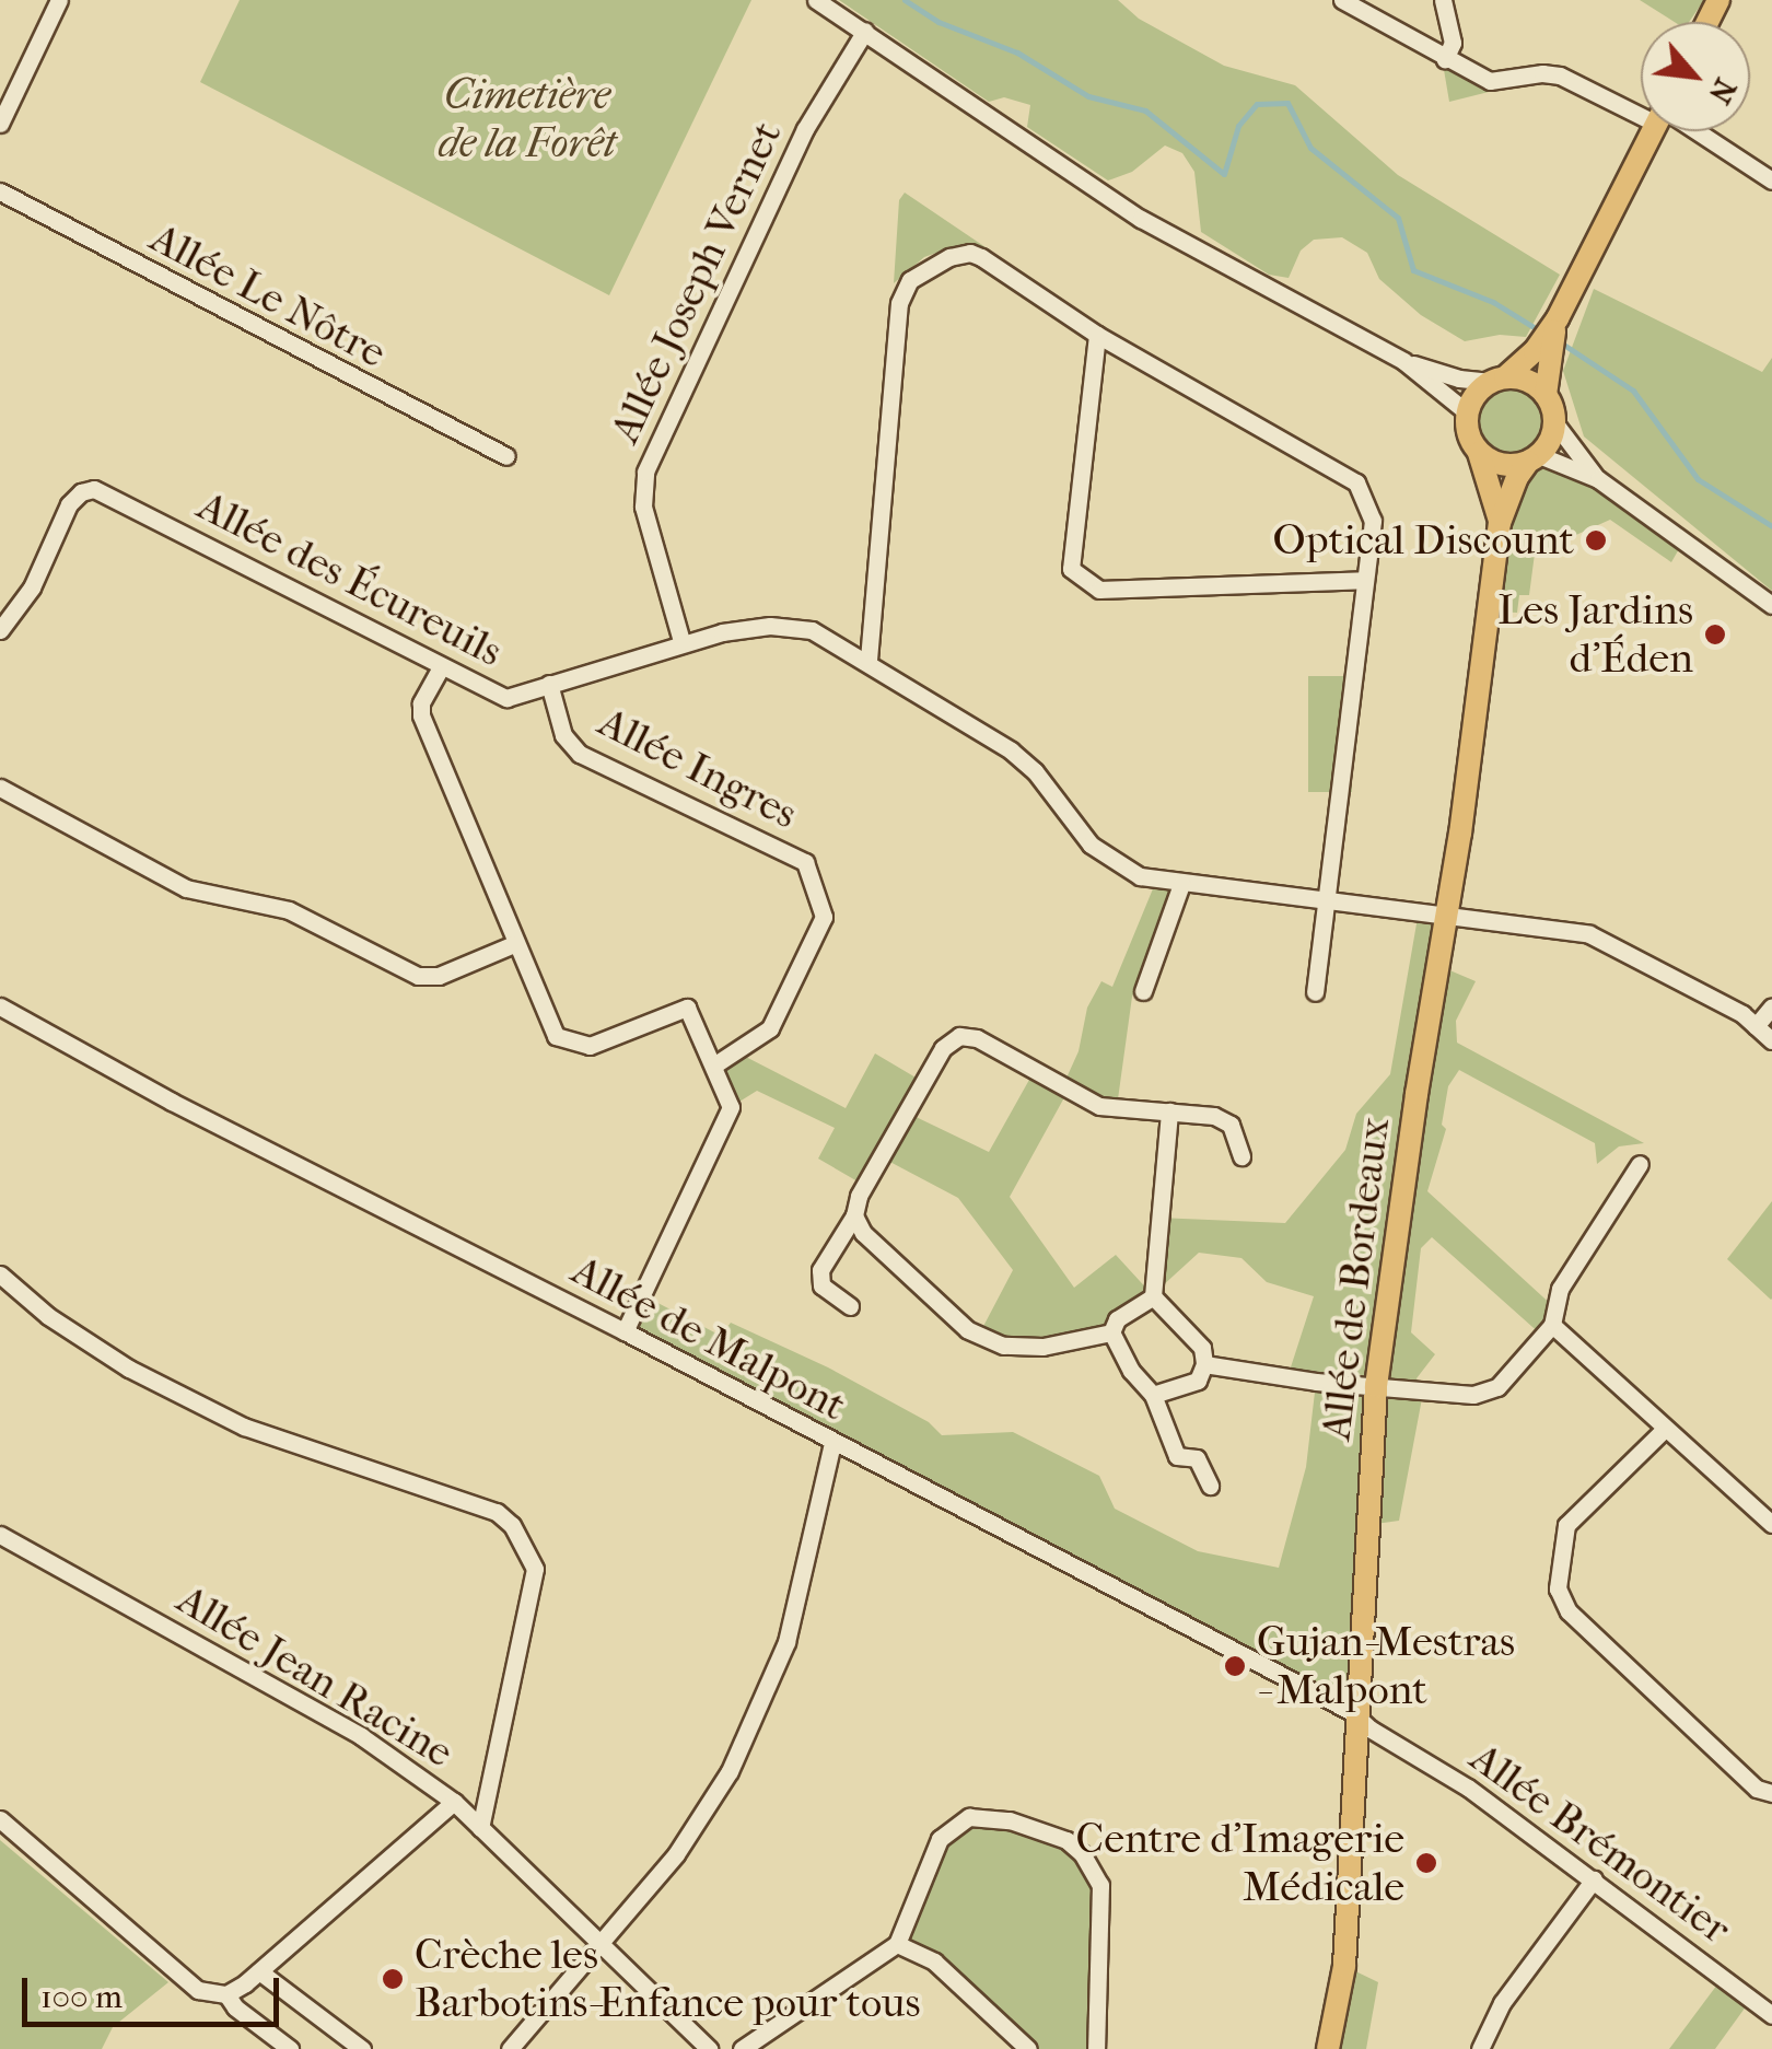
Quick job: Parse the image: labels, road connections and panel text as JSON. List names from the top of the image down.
{
  "streets": {
    "main road": ["Allée de Bordeaux"],
    "street": [
      "Allée Joseph Vernet",
      "Allée Le Nôtre",
      "Allée des Écureuils",
      "Allée Ingres",
      "Allée de Malpont",
      "Allée Jean Racine",
      "Allée Brémontier"
    ]
  },
  "crossings": [
    ["Allée Joseph Vernet", "Allée des Écureuils"],
    ["Allée des Écureuils", "Allée Ingres"],
    ["Allée des Écureuils", "Allée de Bordeaux"],
    ["Allée de Bordeaux", "Allée de Malpont"],
    ["Allée de Malpont", "Allée Brémontier"]
  ],
  "parks": ["Cimetière de la Forêt"],
  "places": [
    "Optical Discount",
    "Les Jardins d'Éden",
    "Gujan-Mestras - Malpont",
    "Centre d'Imagerie Médicale",
    "Crèche les Barbotins-Enfance pour tous"
  ],
  "scale_bar": "100 m",
  "north": "bottom right"
}
